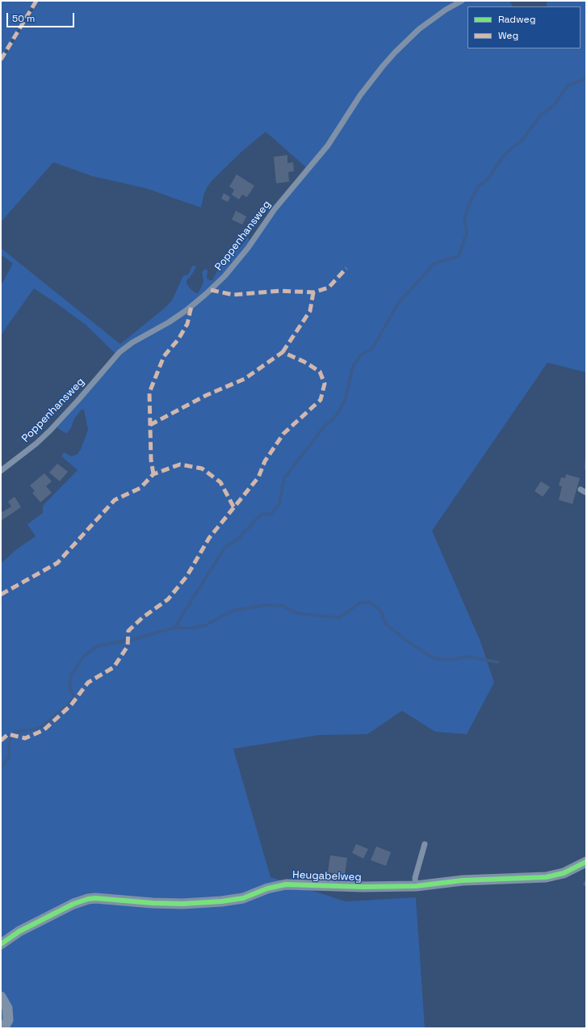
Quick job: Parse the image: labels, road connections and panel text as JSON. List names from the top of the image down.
{
  "streets": {
    "street": ["Heugabelweg"],
    "lane": ["Poppenhansweg"]
  },
  "legend": ["Radweg", "Weg"],
  "scale_bar": "50 m"
}
